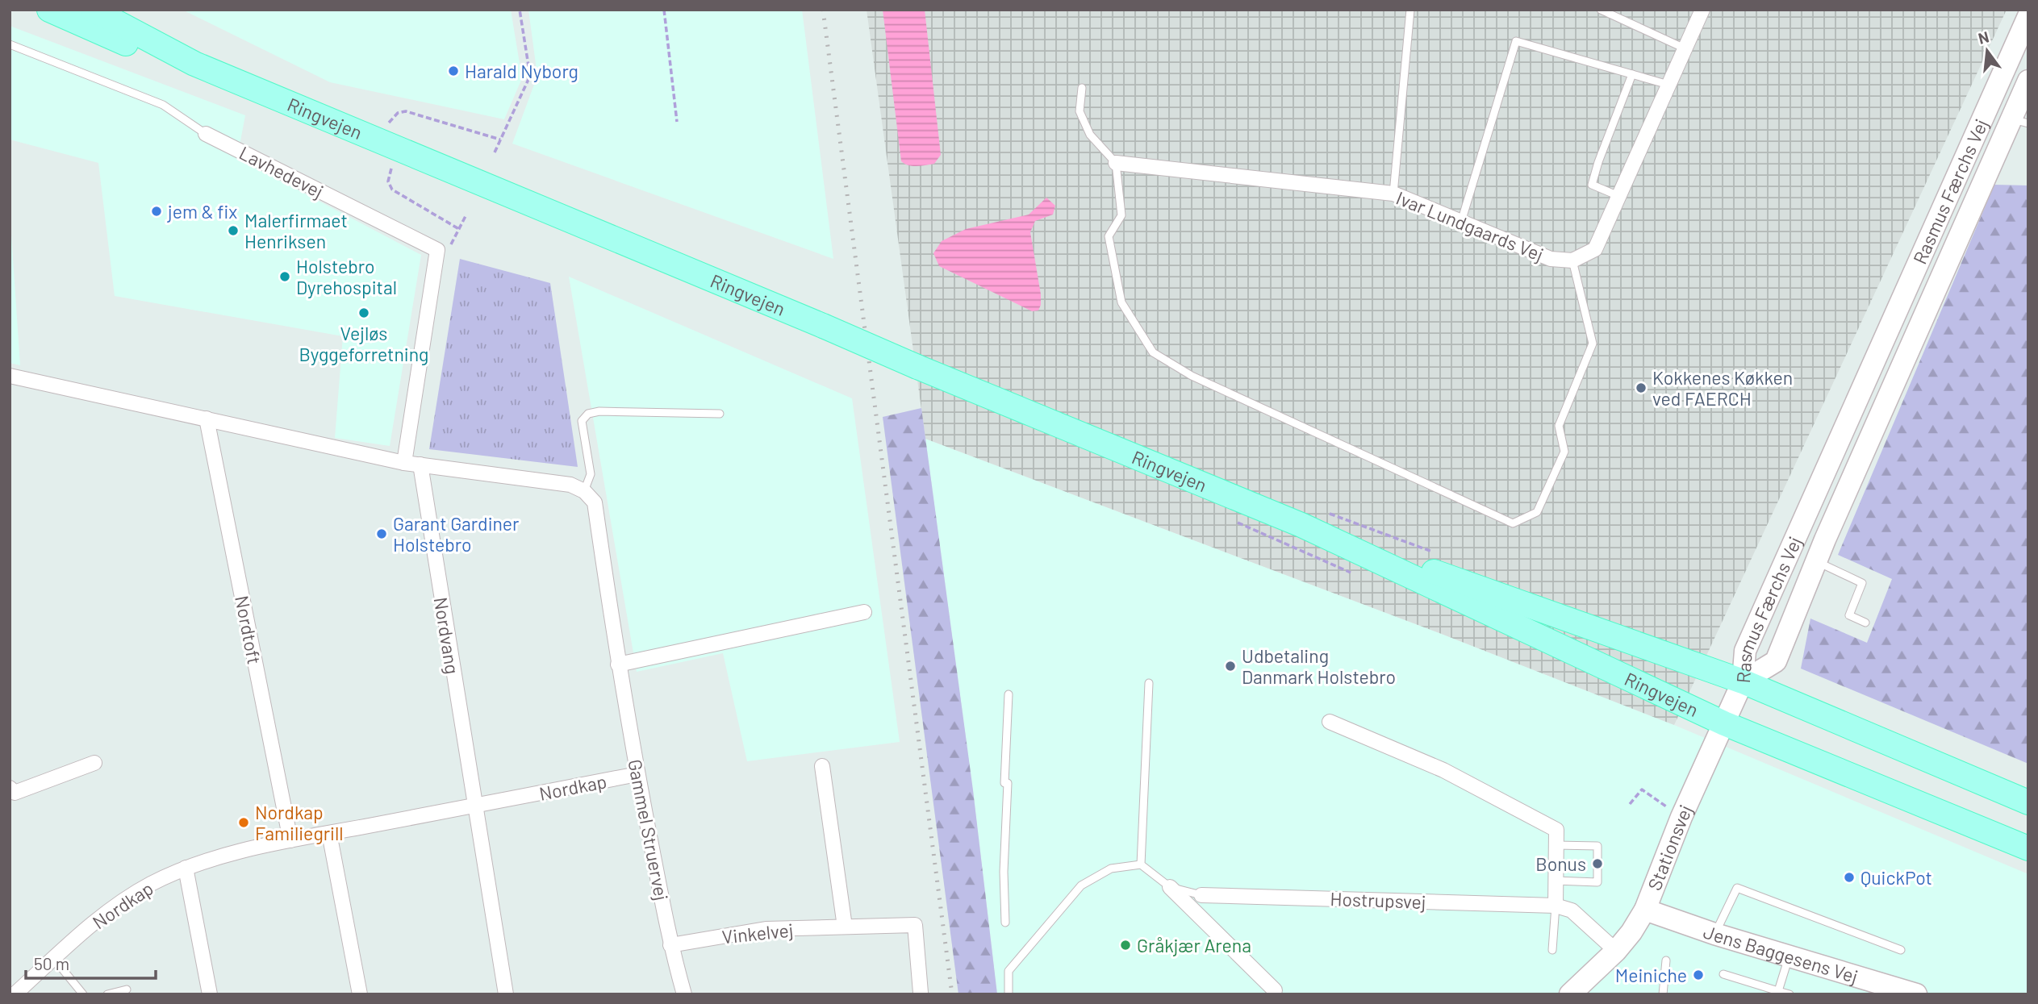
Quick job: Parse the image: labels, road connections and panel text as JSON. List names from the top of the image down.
{
  "streets": {
    "main road": [
      "Ringvejen",
      "Rasmus Færchs Vej",
      "Stationsvej",
      "Jens Baggesens Vej"
    ],
    "street": [
      "Lavhedevej",
      "Ivar Lundgaards Vej",
      "Nordtoft",
      "Nordvang",
      "Nordkap",
      "Gammel Struervej",
      "Hostrupsvej",
      "Vinkelvej"
    ]
  },
  "crossings": [
    ["Ringvejen", "Rasmus Færchs Vej"],
    ["Ringvejen", "Stationsvej"],
    ["Rasmus Færchs Vej", "Stationsvej"],
    ["Nordtoft", "Nordkap"],
    ["Nordvang", "Nordkap"],
    ["Nordkap", "Gammel Struervej"],
    ["Gammel Struervej", "Vinkelvej"],
    ["Stationsvej", "Hostrupsvej"],
    ["Stationsvej", "Jens Baggesens Vej"]
  ],
  "places": [
    "Harald Nyborg",
    "jem & fix",
    "Malerfirmaet Henriksen",
    "Holstebro Dyrehospital",
    "Vejløs Byggeforretning",
    "Kokkenes Køkken ved FAERCH",
    "Garant Gardiner Holstebro",
    "Udbetaling Danmark Holstebro",
    "Nordkap Familiegrill",
    "Bonus",
    "QuickPot",
    "Gråkjær Arena",
    "Meiniche"
  ],
  "scale_bar": "50 m",
  "north": "top"
}
